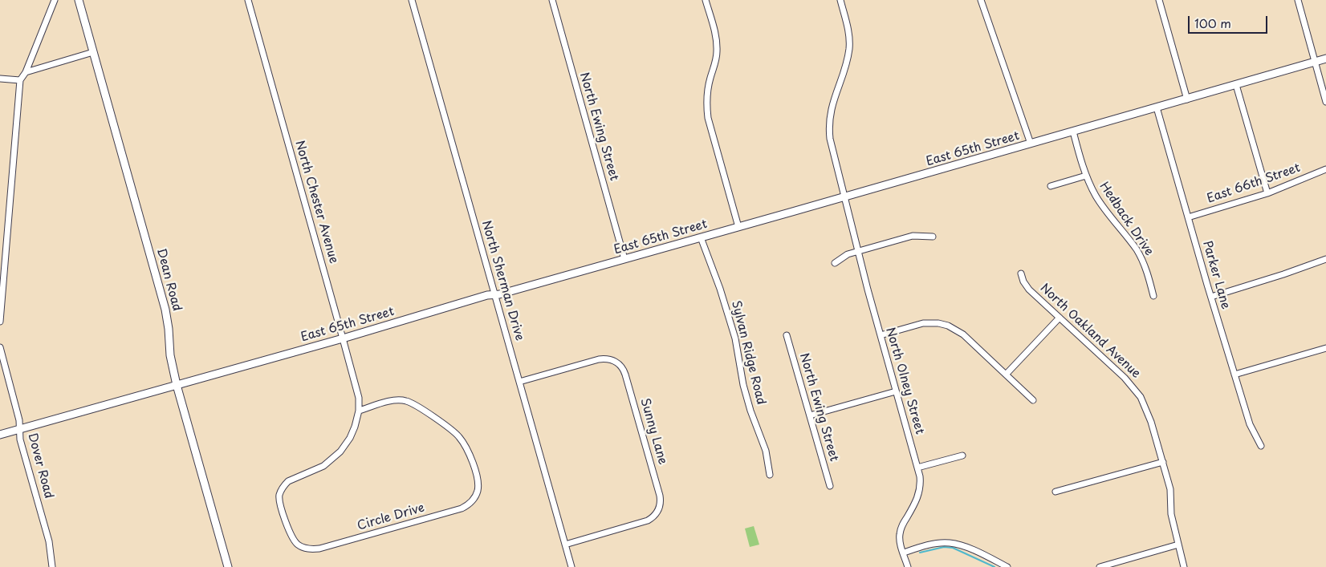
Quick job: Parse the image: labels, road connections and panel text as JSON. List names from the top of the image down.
{
  "streets": {
    "street": [
      "North Ewing Street",
      "East 65th Street",
      "East 66th Street",
      "North Chester Avenue",
      "Hedback Drive",
      "Parker Lane",
      "Dean Road",
      "North Sherman Drive",
      "North Oakland Avenue",
      "Sylvan Ridge Road",
      "North Olney Street",
      "Sunny Lane",
      "Dover Road",
      "Circle Drive"
    ]
  },
  "crossings": [
    ["North Ewing Street", "East 65th Street"],
    ["East 65th Street", "North Chester Avenue"],
    ["East 65th Street", "Hedback Drive"],
    ["East 65th Street", "Parker Lane"],
    ["East 65th Street", "Dean Road"],
    ["East 65th Street", "North Sherman Drive"],
    ["East 65th Street", "Sylvan Ridge Road"],
    ["East 65th Street", "North Olney Street"],
    ["East 65th Street", "Dover Road"],
    ["East 66th Street", "Parker Lane"],
    ["North Chester Avenue", "Circle Drive"],
    ["North Sherman Drive", "Sunny Lane"]
  ],
  "scale_bar": "100 m"
}
